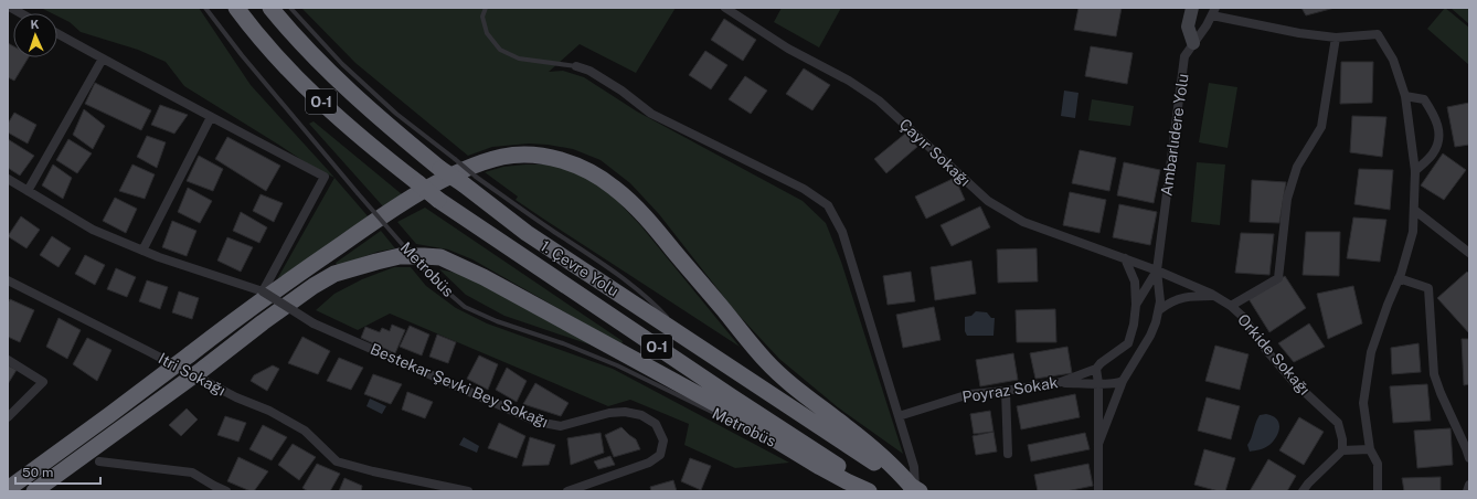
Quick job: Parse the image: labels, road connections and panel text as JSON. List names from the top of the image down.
{
  "streets": {
    "highway": ["O-1", "1. Çevre Yolu"],
    "street": [
      "Ambarlıdere Yolu",
      "Çayır Sokağı",
      "Orkide Sokağı",
      "Itri Sokağı",
      "Bestekar Şevki Bey Sokağı",
      "Poyraz Sokak"
    ],
    "lane": ["Metrobüs"]
  },
  "crossings": [
    ["Ambarlıdere Yolu", "Çayır Sokağı"],
    ["Ambarlıdere Yolu", "Orkide Sokağı"],
    ["Ambarlıdere Yolu", "Poyraz Sokak"],
    ["Çayır Sokağı", "Orkide Sokağı"]
  ],
  "scale_bar": "50 m",
  "north": "top"
}
